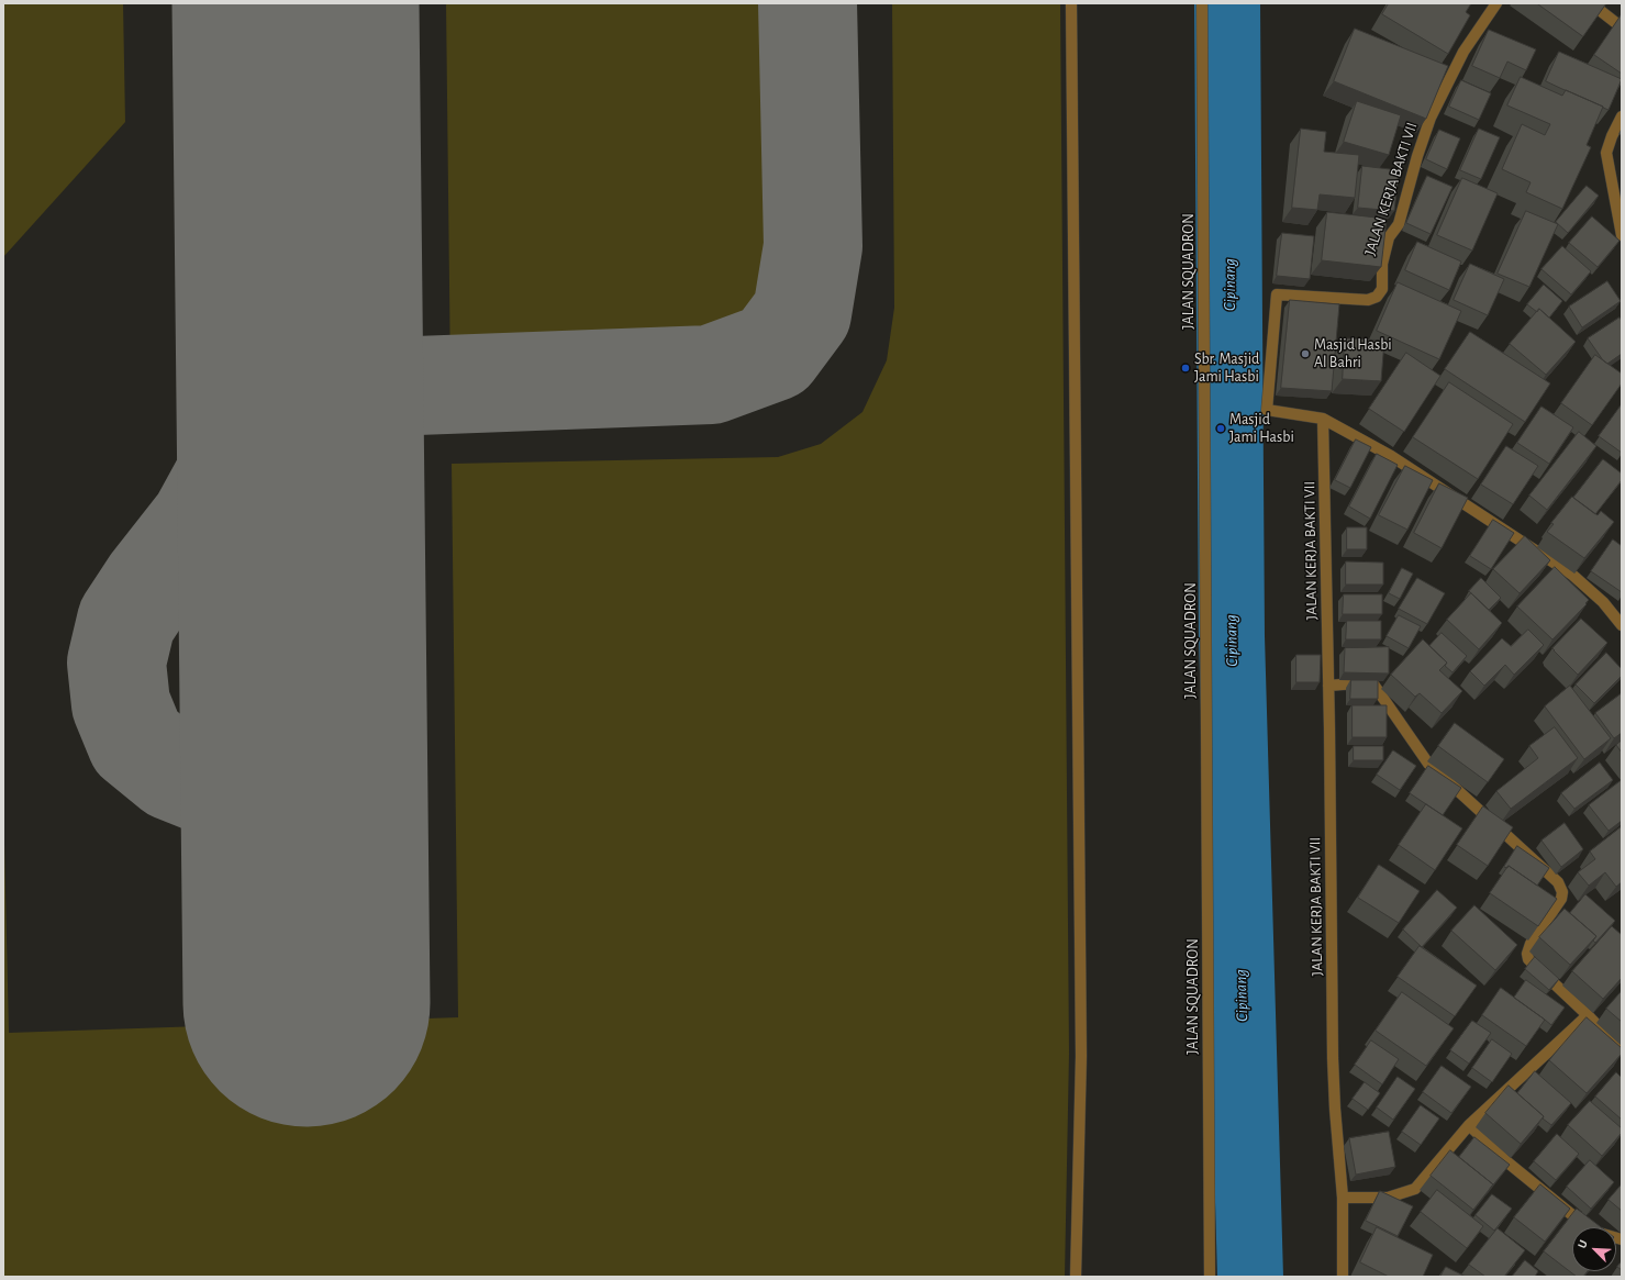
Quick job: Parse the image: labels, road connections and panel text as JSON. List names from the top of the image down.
{
  "streets": {
    "street": ["JALAN KERJA BAKTI VII", "JALAN SQUADRON"]
  },
  "water": ["Cipinang"],
  "places": ["Masjid Hasbi Al Bahri", "Sbr. Masjid Jami Hasbi", "Masjid Jami Hasbi"],
  "north": "top left"
}
